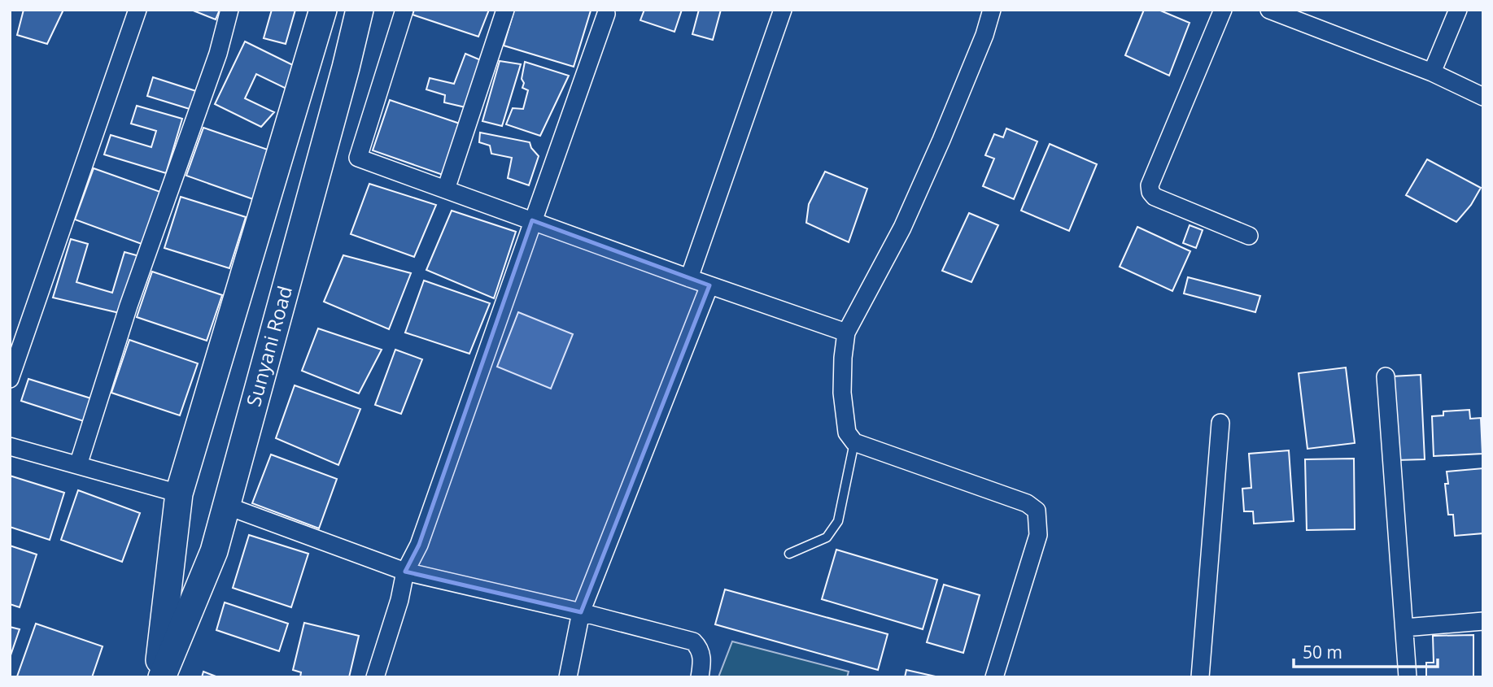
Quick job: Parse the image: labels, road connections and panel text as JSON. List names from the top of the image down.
{
  "streets": {
    "main road": ["Sunyani Road"]
  },
  "scale_bar": "50 m"
}
